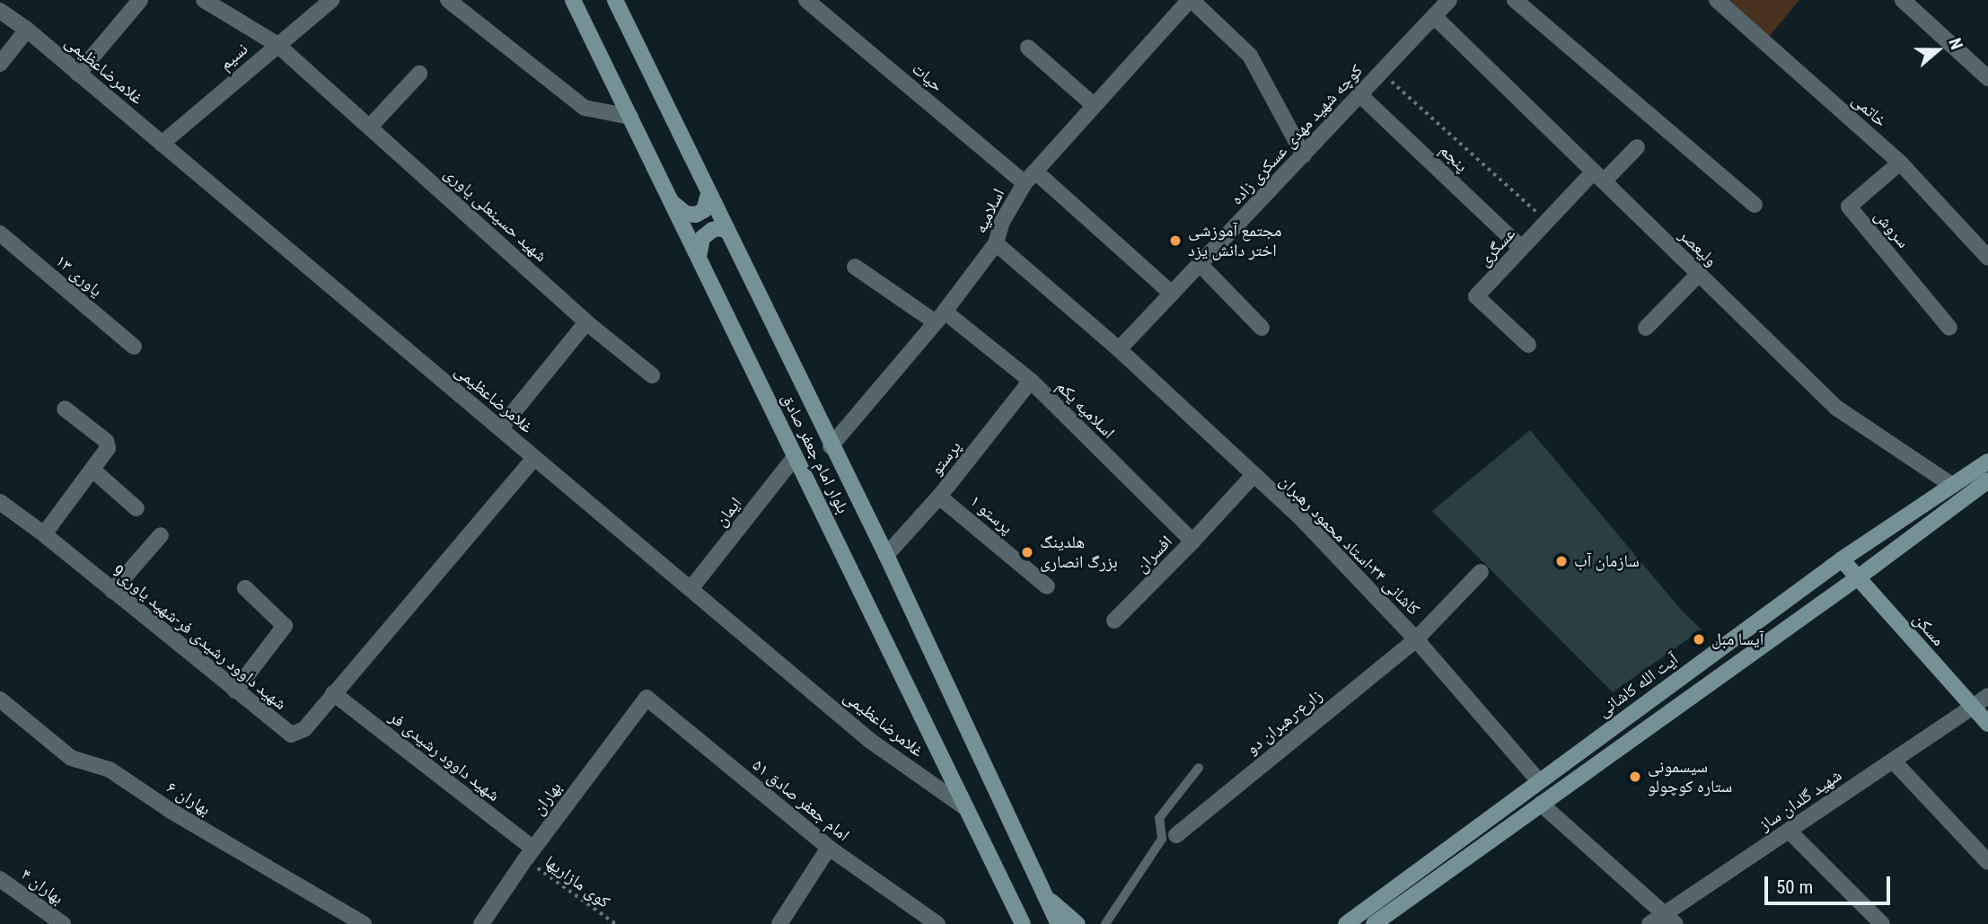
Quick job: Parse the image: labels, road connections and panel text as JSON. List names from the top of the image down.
{
  "streets": {
    "main road": ["بلوار امام جعفر صادق", "مسکن", "آیت الله کاشانی"],
    "street": [
      "نسیم",
      "غلامرضاعظیمی",
      "حیات",
      "خاتمی",
      "کوچه شهید مهدی عسکری زاده",
      "پنجم",
      "اسلامیه",
      "شهید حسینعلی یاوری",
      "سروش",
      "عسگری",
      "ولیعصر",
      "یاوری ۱۳",
      "اسلامیه یکم",
      "پرستو",
      "ایمان",
      "پرستو ۱",
      "کاشانی ۳۴-استاد محمود رهبران",
      "افسران",
      "شهید داوود رشیدی فر-شهید یاوری9",
      "زارع-رهبران دو",
      "شهید داوود رشیدی فر",
      "بهاران ۶",
      "بهاران",
      "امام جعفر صادق ۵۱",
      "شهید گلدان ساز",
      "بهاران ۴"
    ],
    "path": ["کوی مازاریها"]
  },
  "crossings": [
    ["نسیم", "غلامرضاعظیمی"],
    ["نسیم", "شهید حسینعلی یاوری"],
    ["غلامرضاعظیمی", "بلوار امام جعفر صادق"],
    ["غلامرضاعظیمی", "ایمان"],
    ["غلامرضاعظیمی", "شهید داوود رشیدی فر-شهید یاوری9"],
    ["حیات", "کوچه شهید مهدی عسکری زاده"],
    ["حیات", "اسلامیه"],
    ["خاتمی", "سروش"],
    ["کوچه شهید مهدی عسکری زاده", "پنجم"],
    ["کوچه شهید مهدی عسکری زاده", "ولیعصر"],
    ["کوچه شهید مهدی عسکری زاده", "کاشانی ۳۴-استاد محمود رهبران"],
    ["پنجم", "عسگری"],
    ["اسلامیه", "اسلامیه یکم"],
    ["اسلامیه", "بلوار امام جعفر صادق"],
    ["اسلامیه", "کاشانی ۳۴-استاد محمود رهبران"],
    ["عسگری", "ولیعصر"],
    ["ولیعصر", "آیت الله کاشانی"],
    ["اسلامیه یکم", "پرستو"],
    ["اسلامیه یکم", "افسران"],
    ["بلوار امام جعفر صادق", "پرستو"],
    ["بلوار امام جعفر صادق", "ایمان"],
    ["پرستو", "پرستو ۱"],
    ["کاشانی ۳۴-استاد محمود رهبران", "افسران"],
    ["کاشانی ۳۴-استاد محمود رهبران", "آیت الله کاشانی"],
    ["کاشانی ۳۴-استاد محمود رهبران", "زارع-رهبران دو"],
    ["مسکن", "آیت الله کاشانی"],
    ["مسکن", "شهید گلدان ساز"],
    ["شهید داوود رشیدی فر-شهید یاوری9", "شهید داوود رشیدی فر"],
    ["شهید داوود رشیدی فر", "بهاران"],
    ["شهید داوود رشیدی فر", "کوی مازاریها"],
    ["بهاران", "امام جعفر صادق ۵۱"],
    ["بهاران", "کوی مازاریها"]
  ],
  "places": [
    "مجتمع آموزشی اختر دانش یزد",
    "هلدینگ بزرگ انصاری",
    "سازمان آب",
    "آیسا مبل",
    "سیسمونی ستاره کوچولو"
  ],
  "scale_bar": "50 m",
  "north": "right"
}
